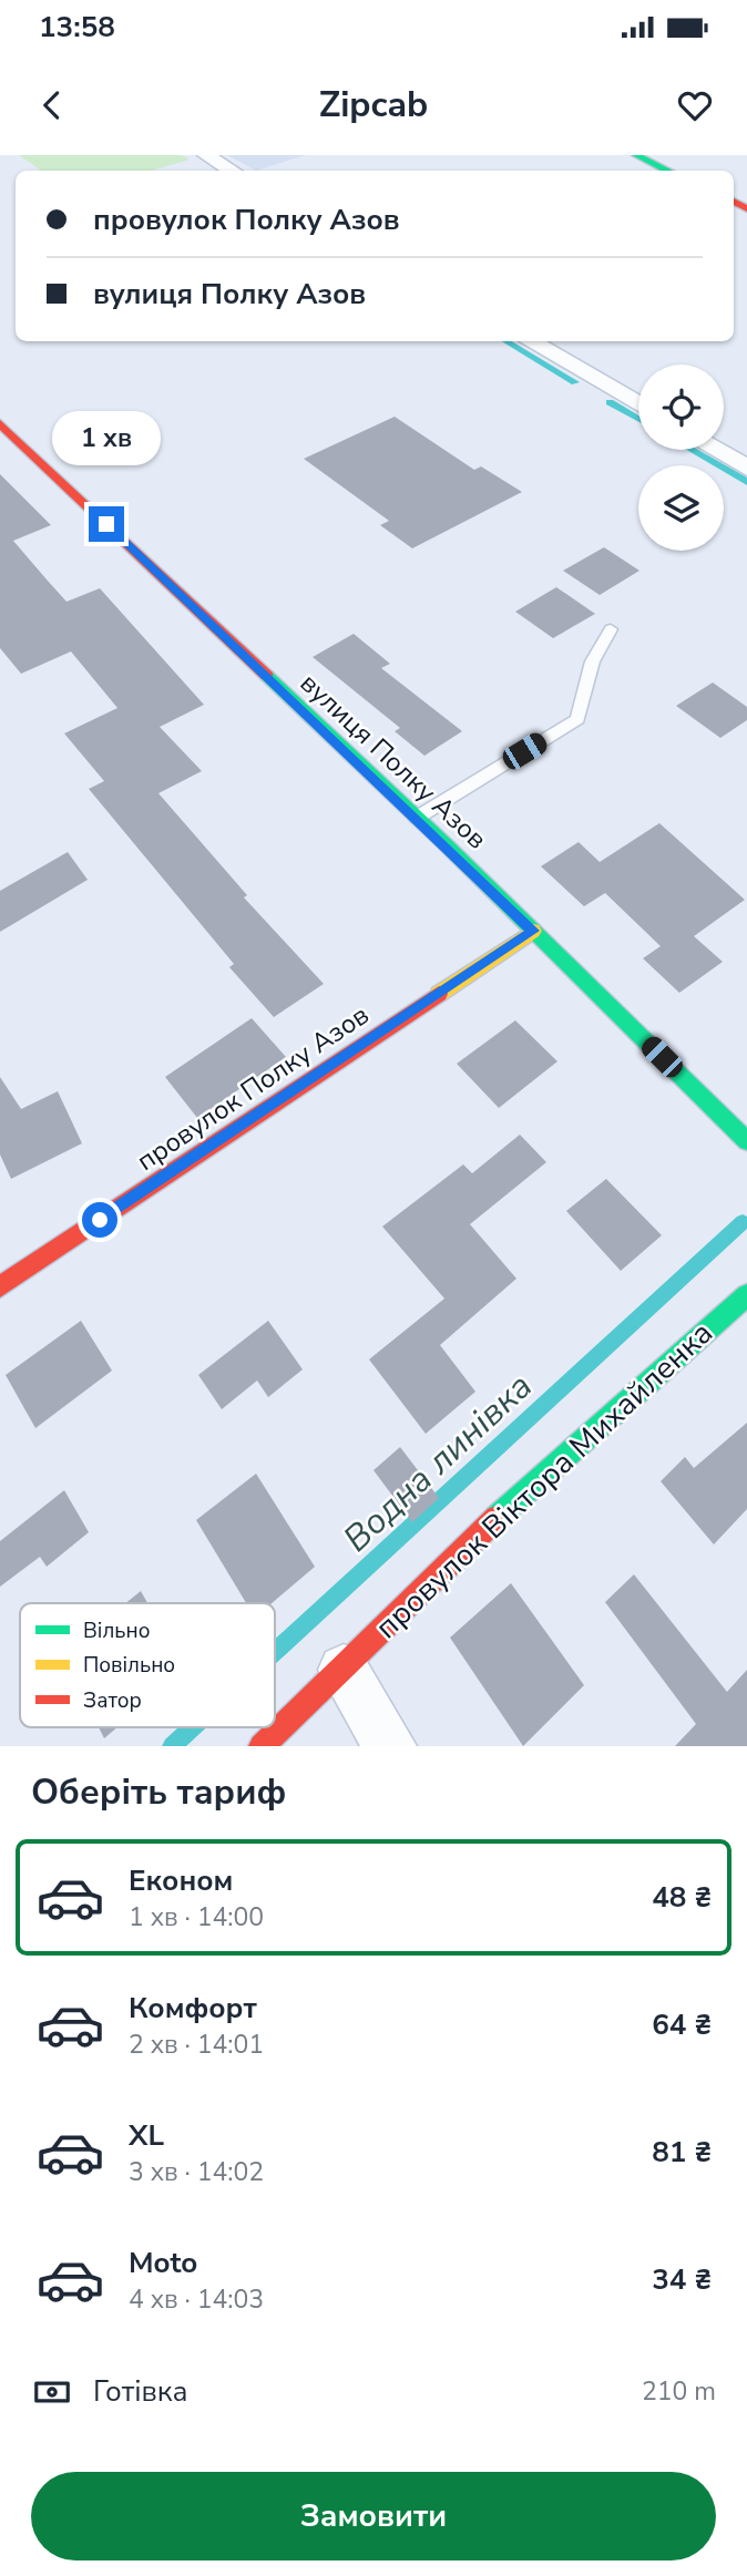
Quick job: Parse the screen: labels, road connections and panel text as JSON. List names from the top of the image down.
{
  "streets": {
    "street": ["вулиця Полку Азов", "провулок Полку Азов", "провулок Віктора Михайленка"]
  },
  "crossings": [
    ["вулиця Полку Азов", "провулок Полку Азов"]
  ],
  "water": ["Водна линівка"],
  "legend": ["Вільно", "Повільно", "Затор"],
  "page": {
    "status": "13:58",
    "header": "Zipcab",
    "banner": ["провулок Полку Азов", "вулиця Полку Азов"],
    "bubble": "1 хв",
    "heading": "Оберіть тариф",
    "list": [
      {
        "name": "Економ",
        "note": "1 хв · 14:00",
        "value": "48 ₴"
      },
      {
        "name": "Комфорт",
        "note": "2 хв · 14:01",
        "value": "64 ₴"
      },
      {
        "name": "XL",
        "note": "3 хв · 14:02",
        "value": "81 ₴"
      },
      {
        "name": "Moto",
        "note": "4 хв · 14:03",
        "value": "34 ₴"
      }
    ],
    "pay": ["Готівка", "210 m"],
    "buttons": "Замовити"
  }
}
